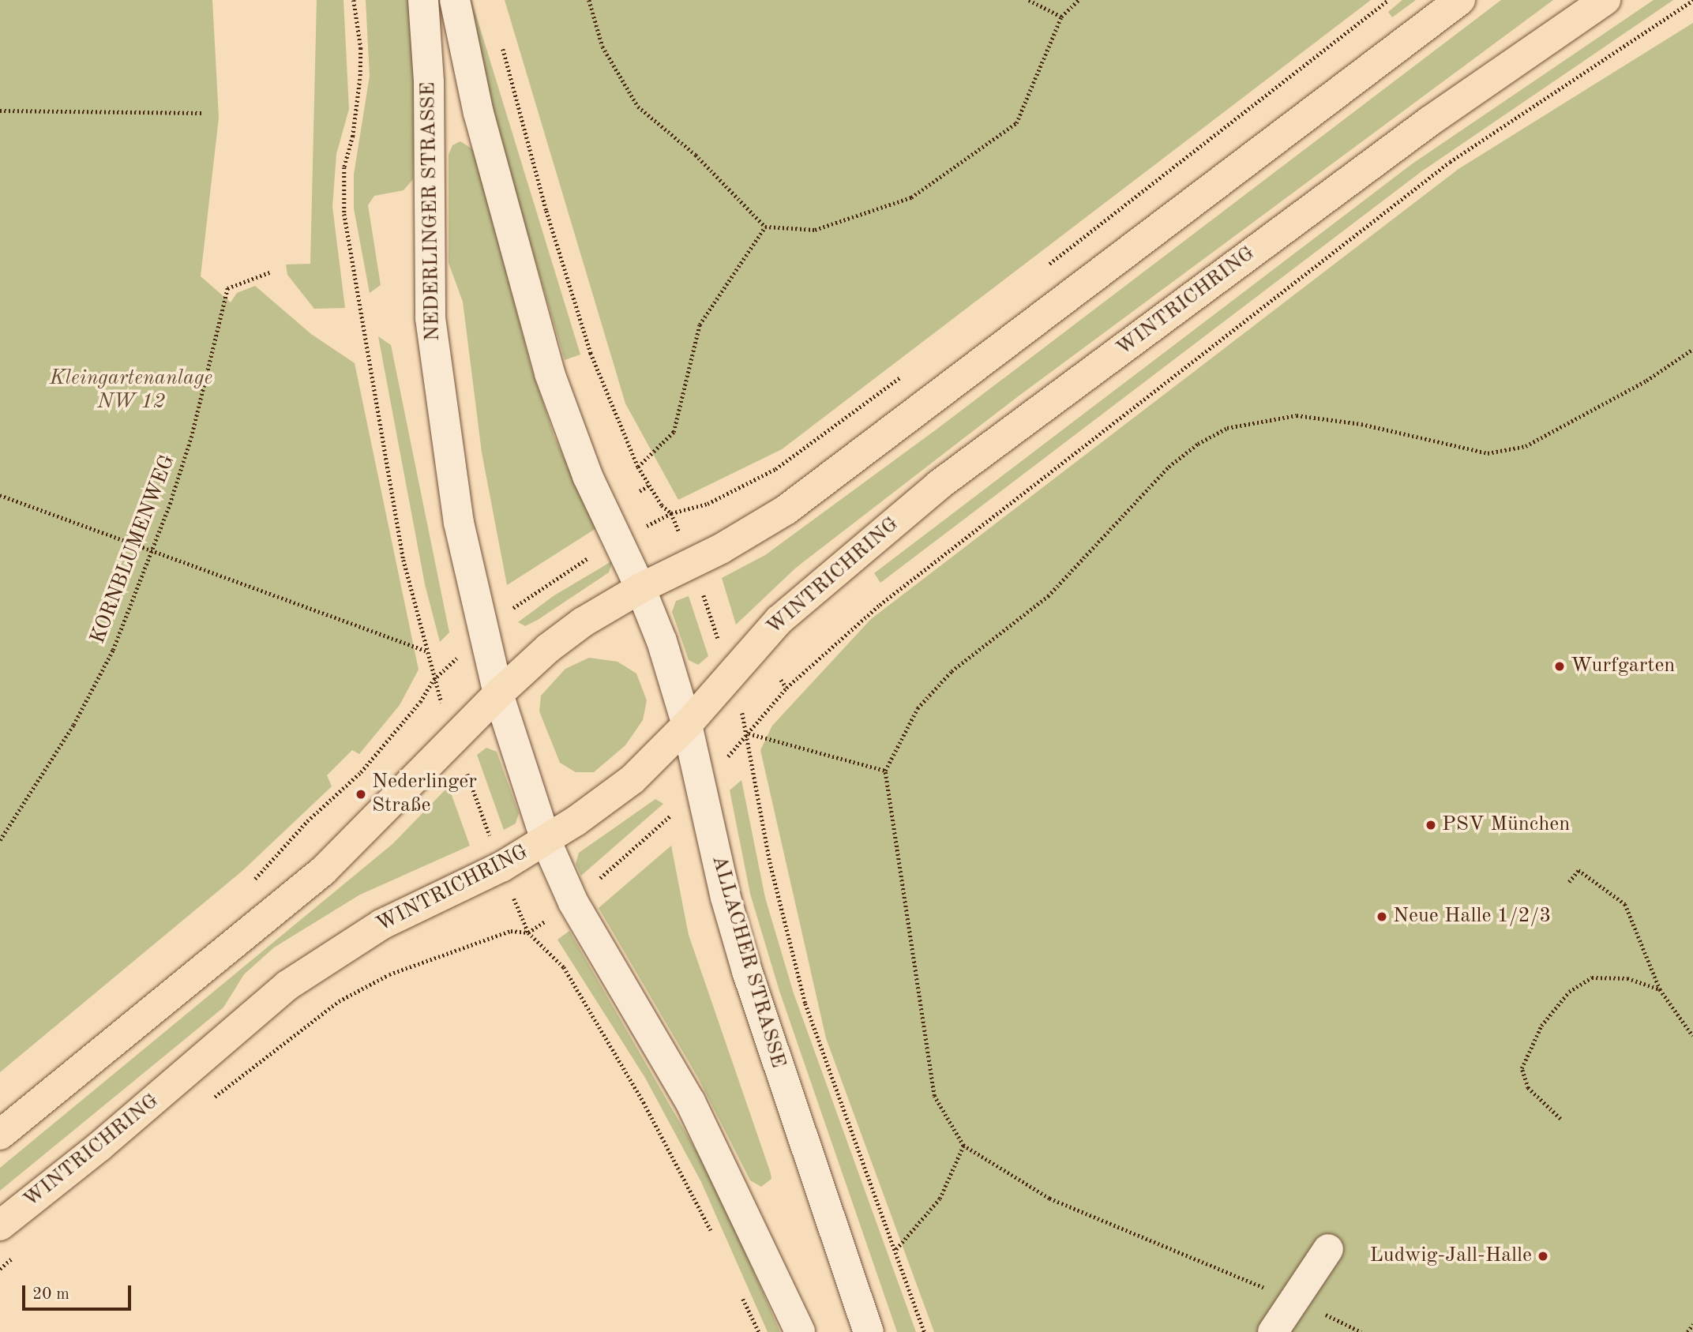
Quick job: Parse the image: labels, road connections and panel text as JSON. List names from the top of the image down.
{
  "streets": {
    "main road": ["NEDERLINGER STRASSE", "WINTRICHRING", "ALLACHER STRASSE"],
    "path": ["KORNBLUMENWEG"]
  },
  "crossings": [
    ["NEDERLINGER STRASSE", "WINTRICHRING"],
    ["NEDERLINGER STRASSE", "ALLACHER STRASSE"],
    ["WINTRICHRING", "ALLACHER STRASSE"]
  ],
  "parks": ["Kleingartenanlage NW 12"],
  "places": [
    "Wurfgarten",
    "Nederlinger Straße",
    "PSV München",
    "Neue Halle 1/2/3",
    "Ludwig-Jall-Halle"
  ],
  "scale_bar": "20 m"
}
